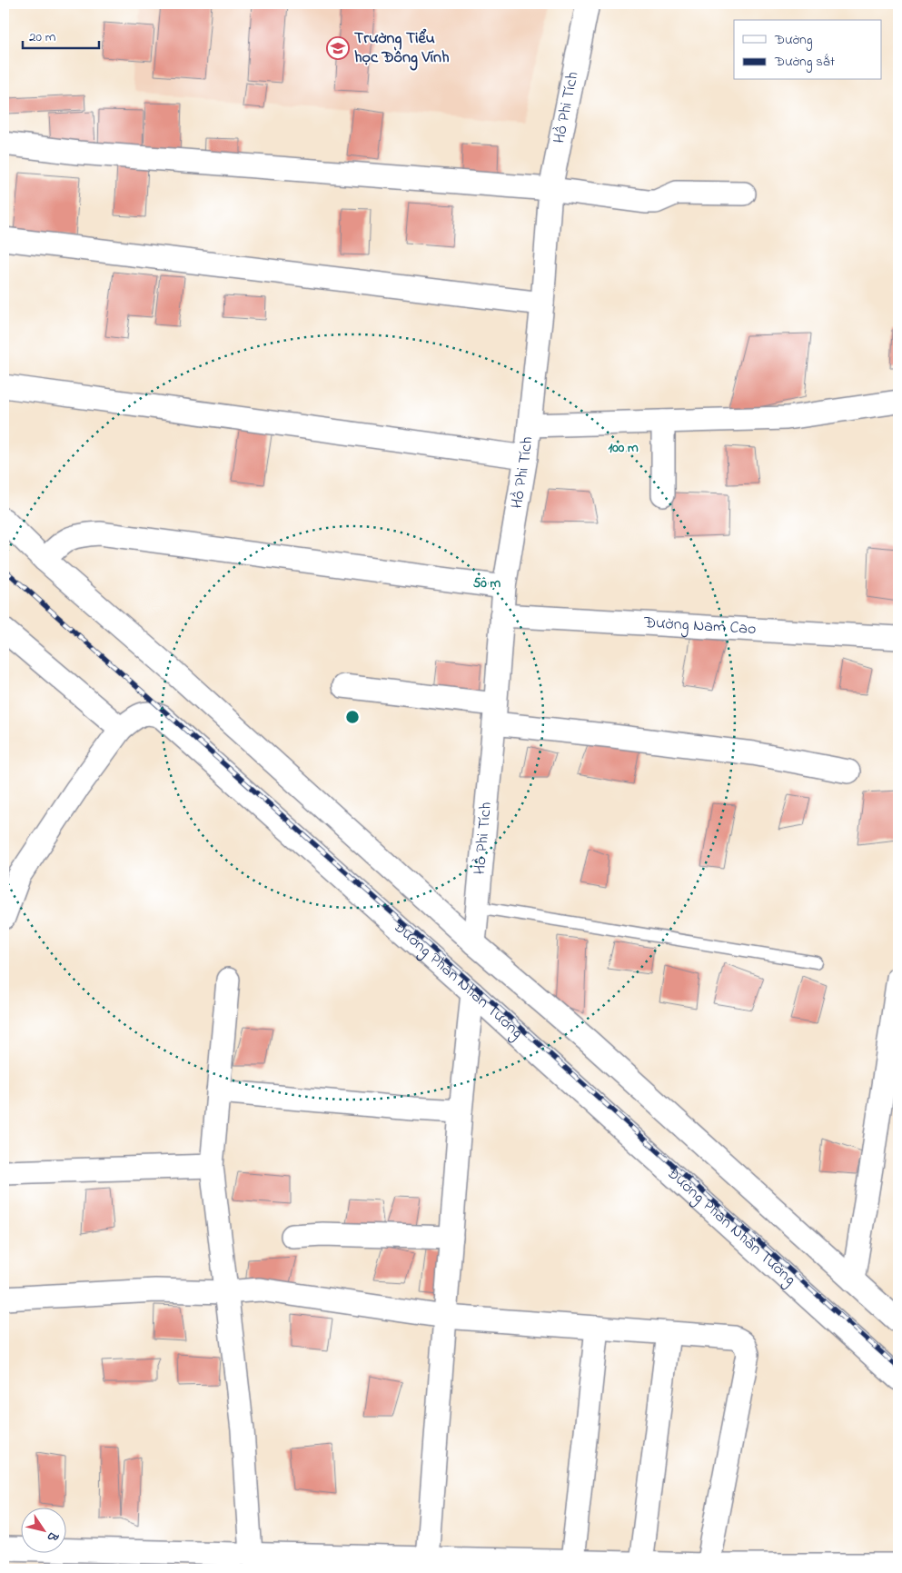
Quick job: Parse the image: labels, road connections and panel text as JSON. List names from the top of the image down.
{
  "streets": {
    "street": ["Hồ Phi Tích", "Đường Nam Cao", "Đường Phan Nhân Tường"]
  },
  "crossings": [
    ["Hồ Phi Tích", "Đường Nam Cao"]
  ],
  "places": {
    "school or university": ["Trường Tiểu học Đông Vĩnh"]
  },
  "legend": ["Đường", "Đường sắt"],
  "scale_bar": "20 m",
  "north": "bottom right",
  "rings": ["100 m", "50 m"]
}
